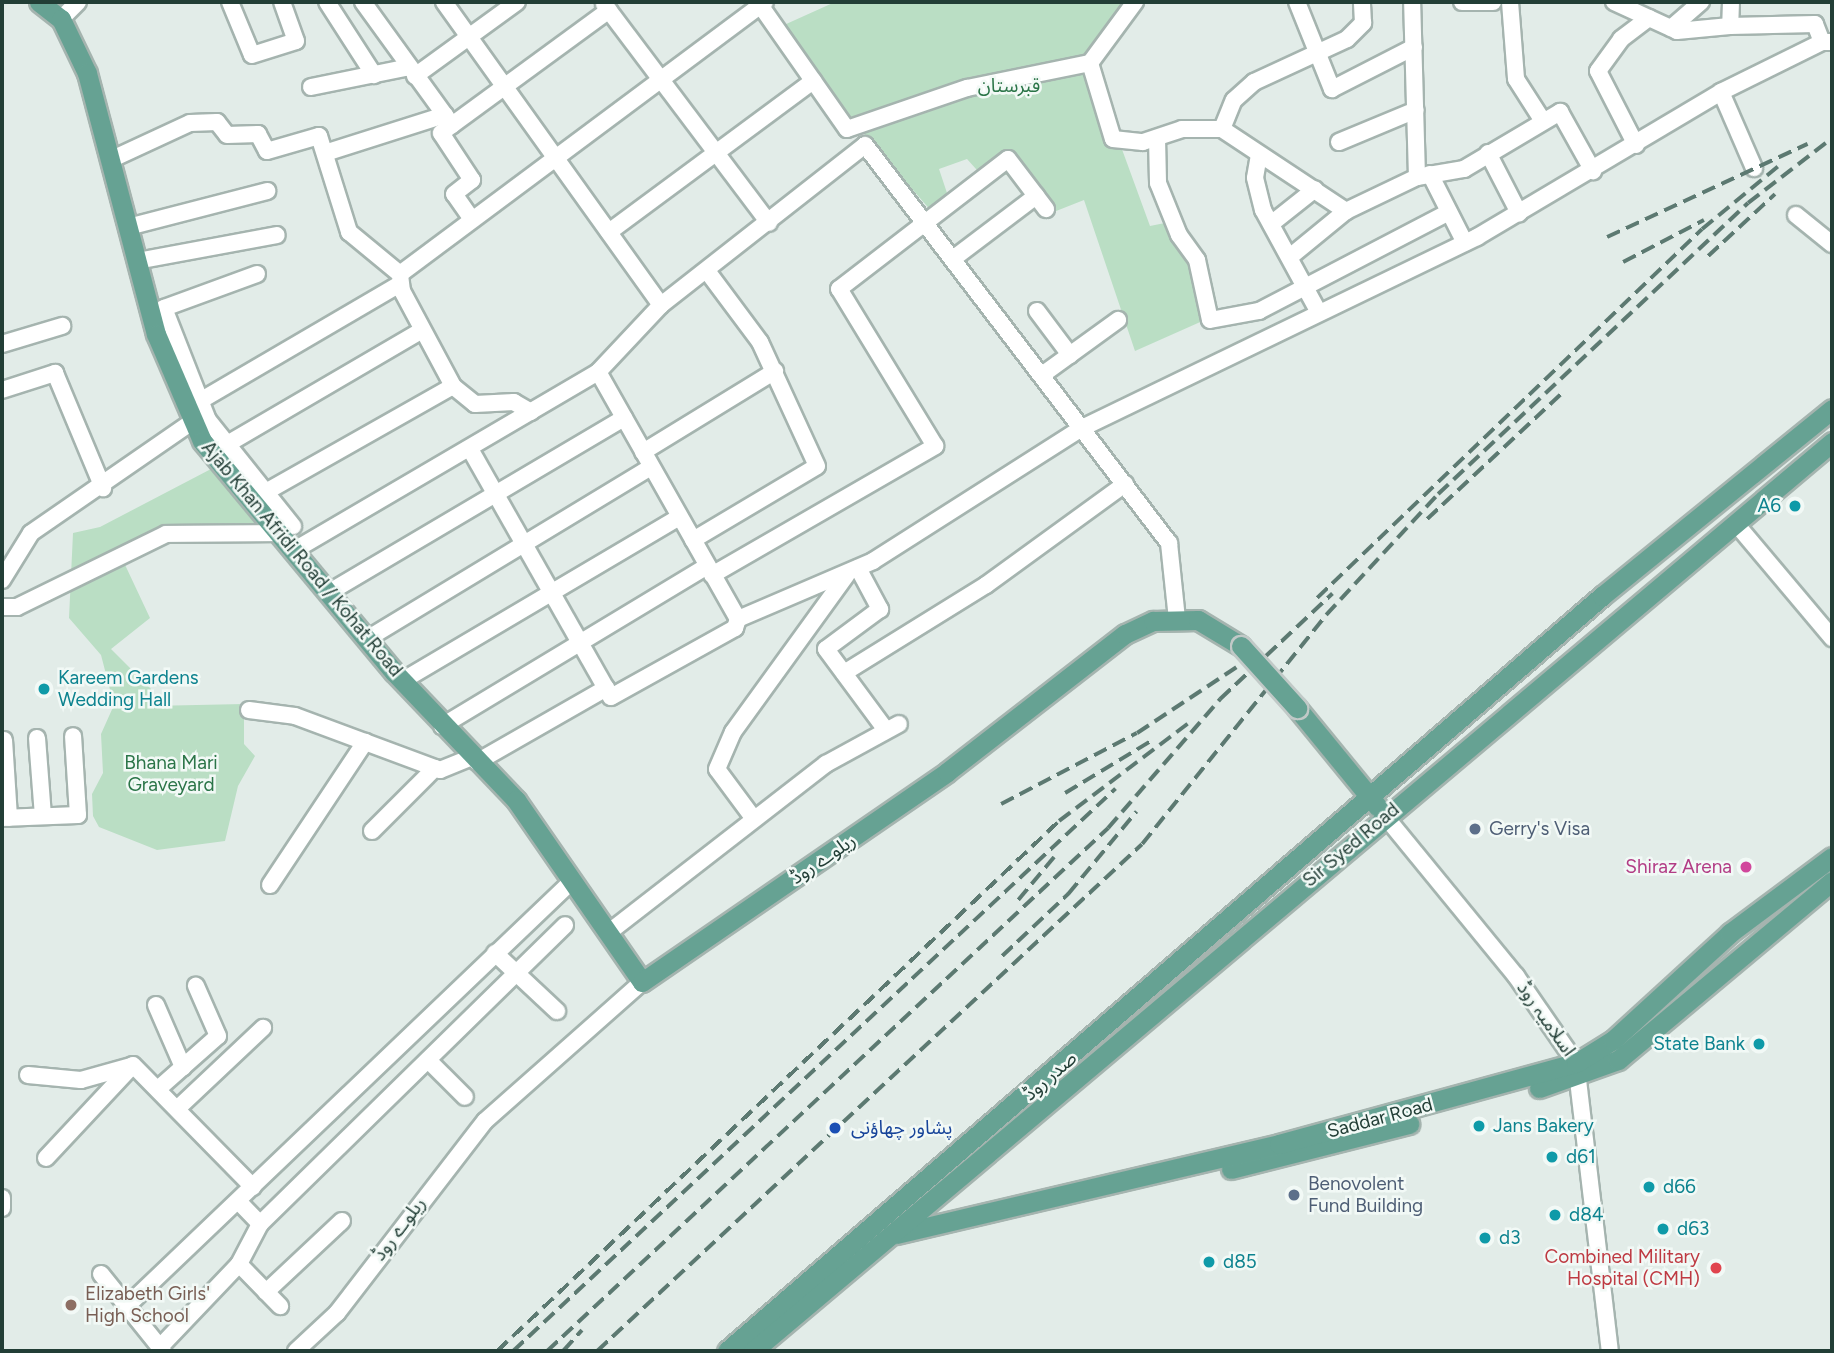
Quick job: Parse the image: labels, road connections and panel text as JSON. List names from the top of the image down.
{
  "streets": {
    "main road": [
      "Ajab Khan Afridi Road / Kohat Road",
      "Sir Syed Road",
      "ریلوے روڈ",
      "صدر روڈ",
      "Saddar Road"
    ],
    "street": ["اسلامیہ روڈ"]
  },
  "crossings": [
    ["Ajab Khan Afridi Road / Kohat Road", "ریلوے روڈ"],
    ["Sir Syed Road", "اسلامیہ روڈ"],
    ["Sir Syed Road", "Saddar Road"],
    ["اسلامیہ روڈ", "Saddar Road"],
    ["صدر روڈ", "Saddar Road"]
  ],
  "parks": ["قبرستان", "Bhana Mari Graveyard"],
  "places": [
    "A6",
    "Kareem Gardens Wedding Hall",
    "Gerry's Visa",
    "Shiraz Arena",
    "State Bank",
    "Jans Bakery",
    "پشاور چھاؤنی",
    "d61",
    "d66",
    "Benovolent Fund Building",
    "d84",
    "d63",
    "d3",
    "d85",
    "Combined Military Hospital (CMH)",
    "Elizabeth Girls' High School"
  ]
}
